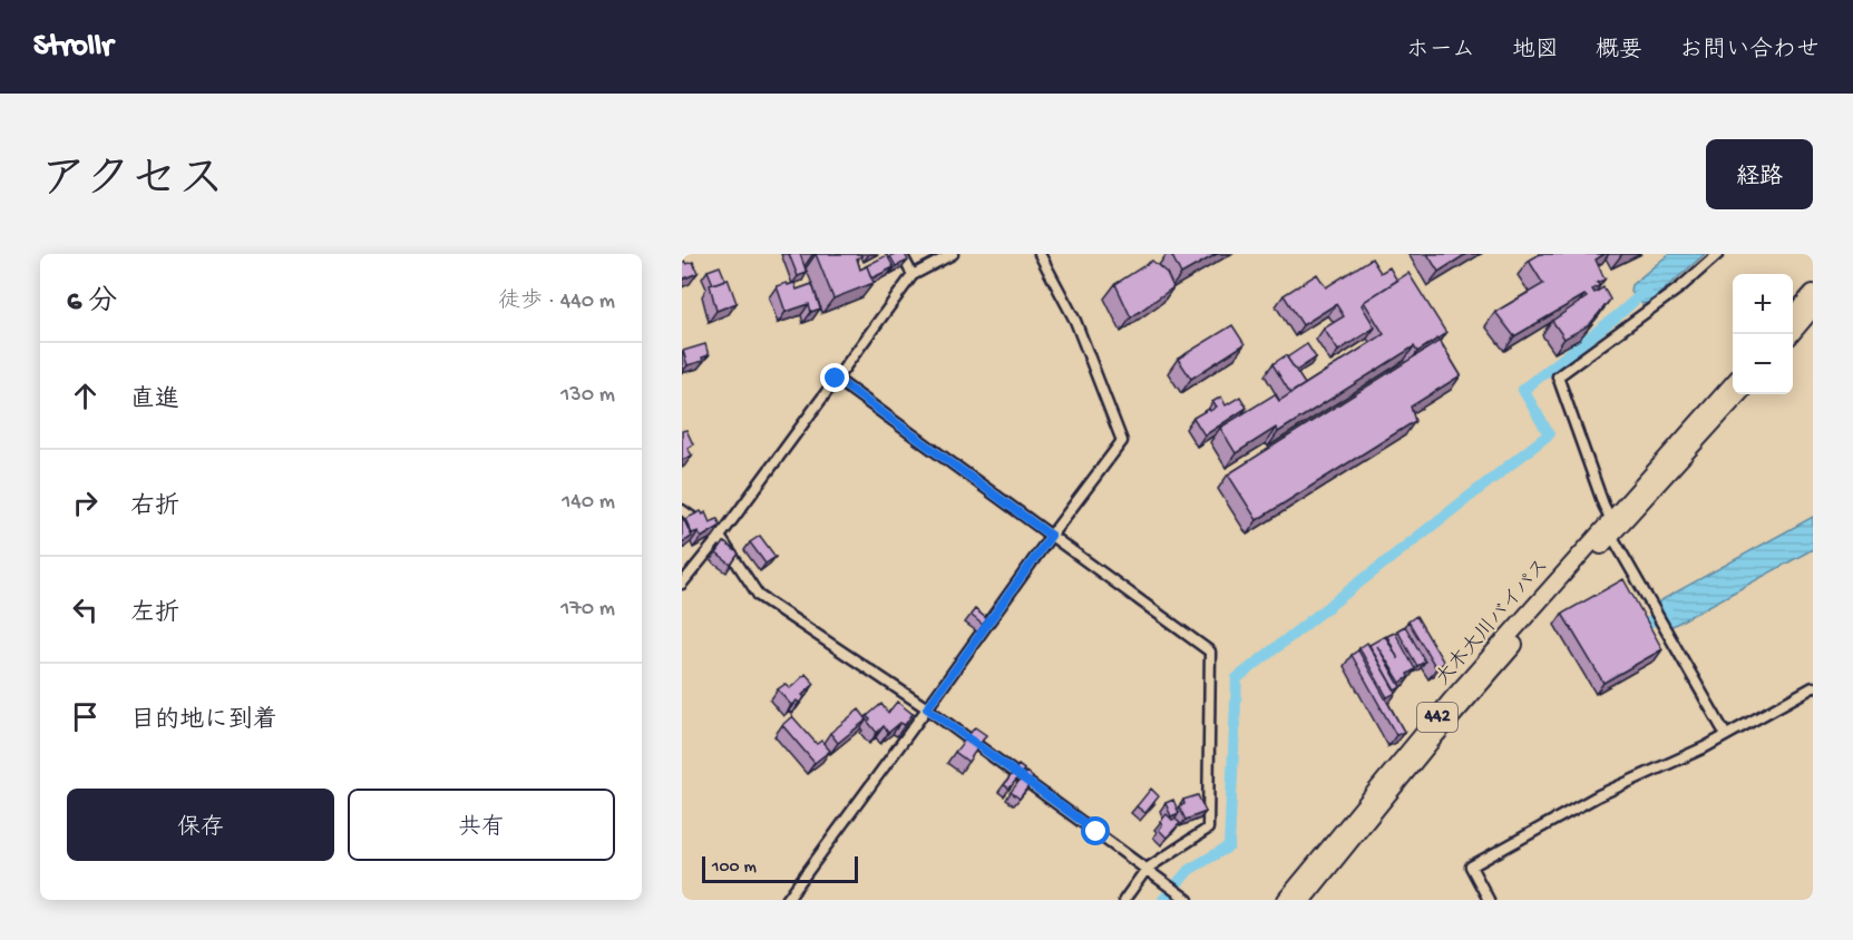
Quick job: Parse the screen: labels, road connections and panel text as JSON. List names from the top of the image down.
{
  "streets": {
    "highway": ["大木大川バイパス", "442"]
  },
  "scale_bar": "100 m",
  "page": {
    "header": "Strollr",
    "nav": [
      "ホーム",
      "地図",
      "概要",
      "お問い合わせ"
    ],
    "title": "アクセス",
    "buttons": [
      "経路",
      ["保存", "共有"]
    ],
    "heading": ["6 分", "徒歩 · 440 m"],
    "map_buttons": ["+", "−"],
    "list": [
      ["直進", "130 m"],
      ["右折", "140 m"],
      ["左折", "170 m"],
      "目的地に到着"
    ],
    "scale": "100 m"
  }
}
